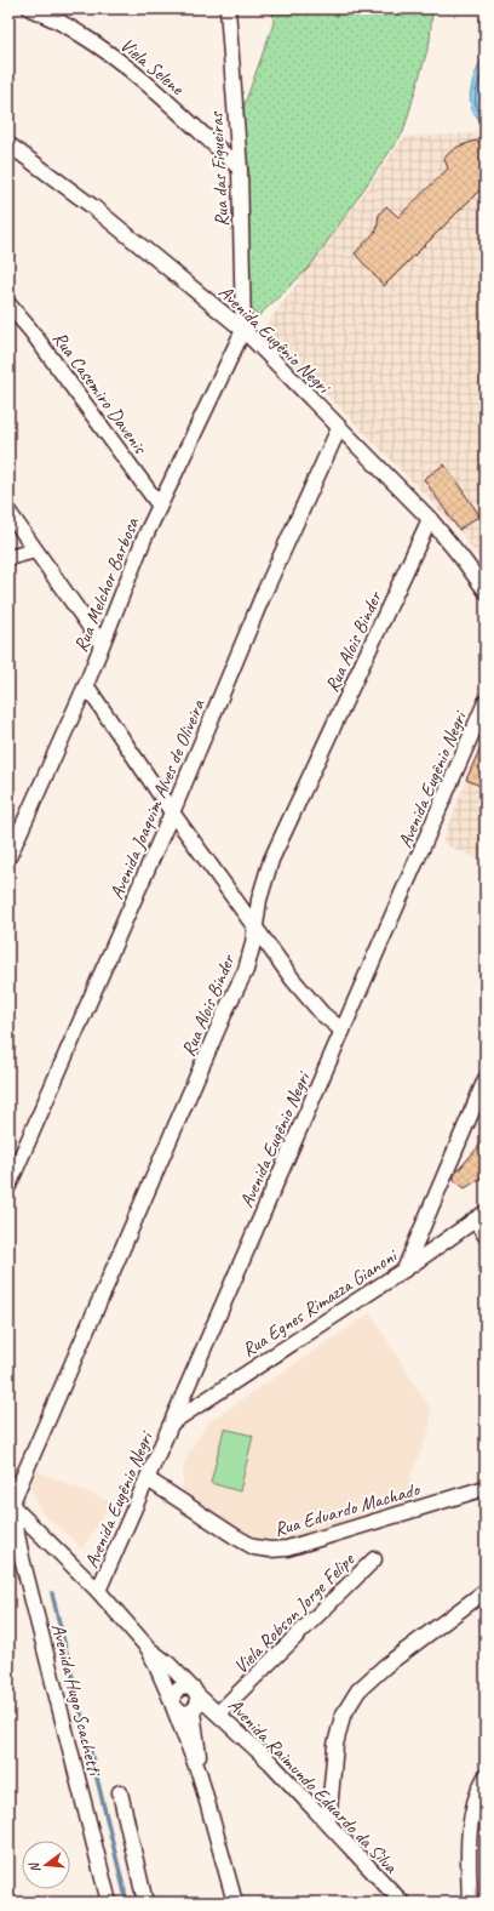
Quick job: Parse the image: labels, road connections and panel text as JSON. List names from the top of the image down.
{
  "streets": {
    "street": [
      "Viela Selene",
      "Rua das Figueiras",
      "Avenida Eugênio Negri",
      "Rua Casemiro Davenis",
      "Rua Melchor Barbosa",
      "Rua Alois Binder",
      "Avenida Joaquim Alves de Oliveira",
      "Rua Egnes Rimazza Gianoni",
      "Rua Eduardo Machado",
      "Viela Robson Jorge Felipe",
      "Avenida Hugo Scachetti",
      "Avenida Raimundo Eduardo da Silva"
    ]
  },
  "crossings": [
    ["Viela Selene", "Rua das Figueiras"],
    ["Rua das Figueiras", "Avenida Eugênio Negri"],
    ["Rua das Figueiras", "Rua Melchor Barbosa"],
    ["Avenida Eugênio Negri", "Rua Melchor Barbosa"],
    ["Avenida Eugênio Negri", "Rua Alois Binder"],
    ["Avenida Eugênio Negri", "Avenida Joaquim Alves de Oliveira"],
    ["Avenida Eugênio Negri", "Rua Egnes Rimazza Gianoni"],
    ["Avenida Eugênio Negri", "Rua Eduardo Machado"],
    ["Rua Casemiro Davenis", "Rua Melchor Barbosa"],
    ["Rua Alois Binder", "Avenida Hugo Scachetti"],
    ["Viela Robson Jorge Felipe", "Avenida Raimundo Eduardo da Silva"]
  ],
  "north": "left"
}
